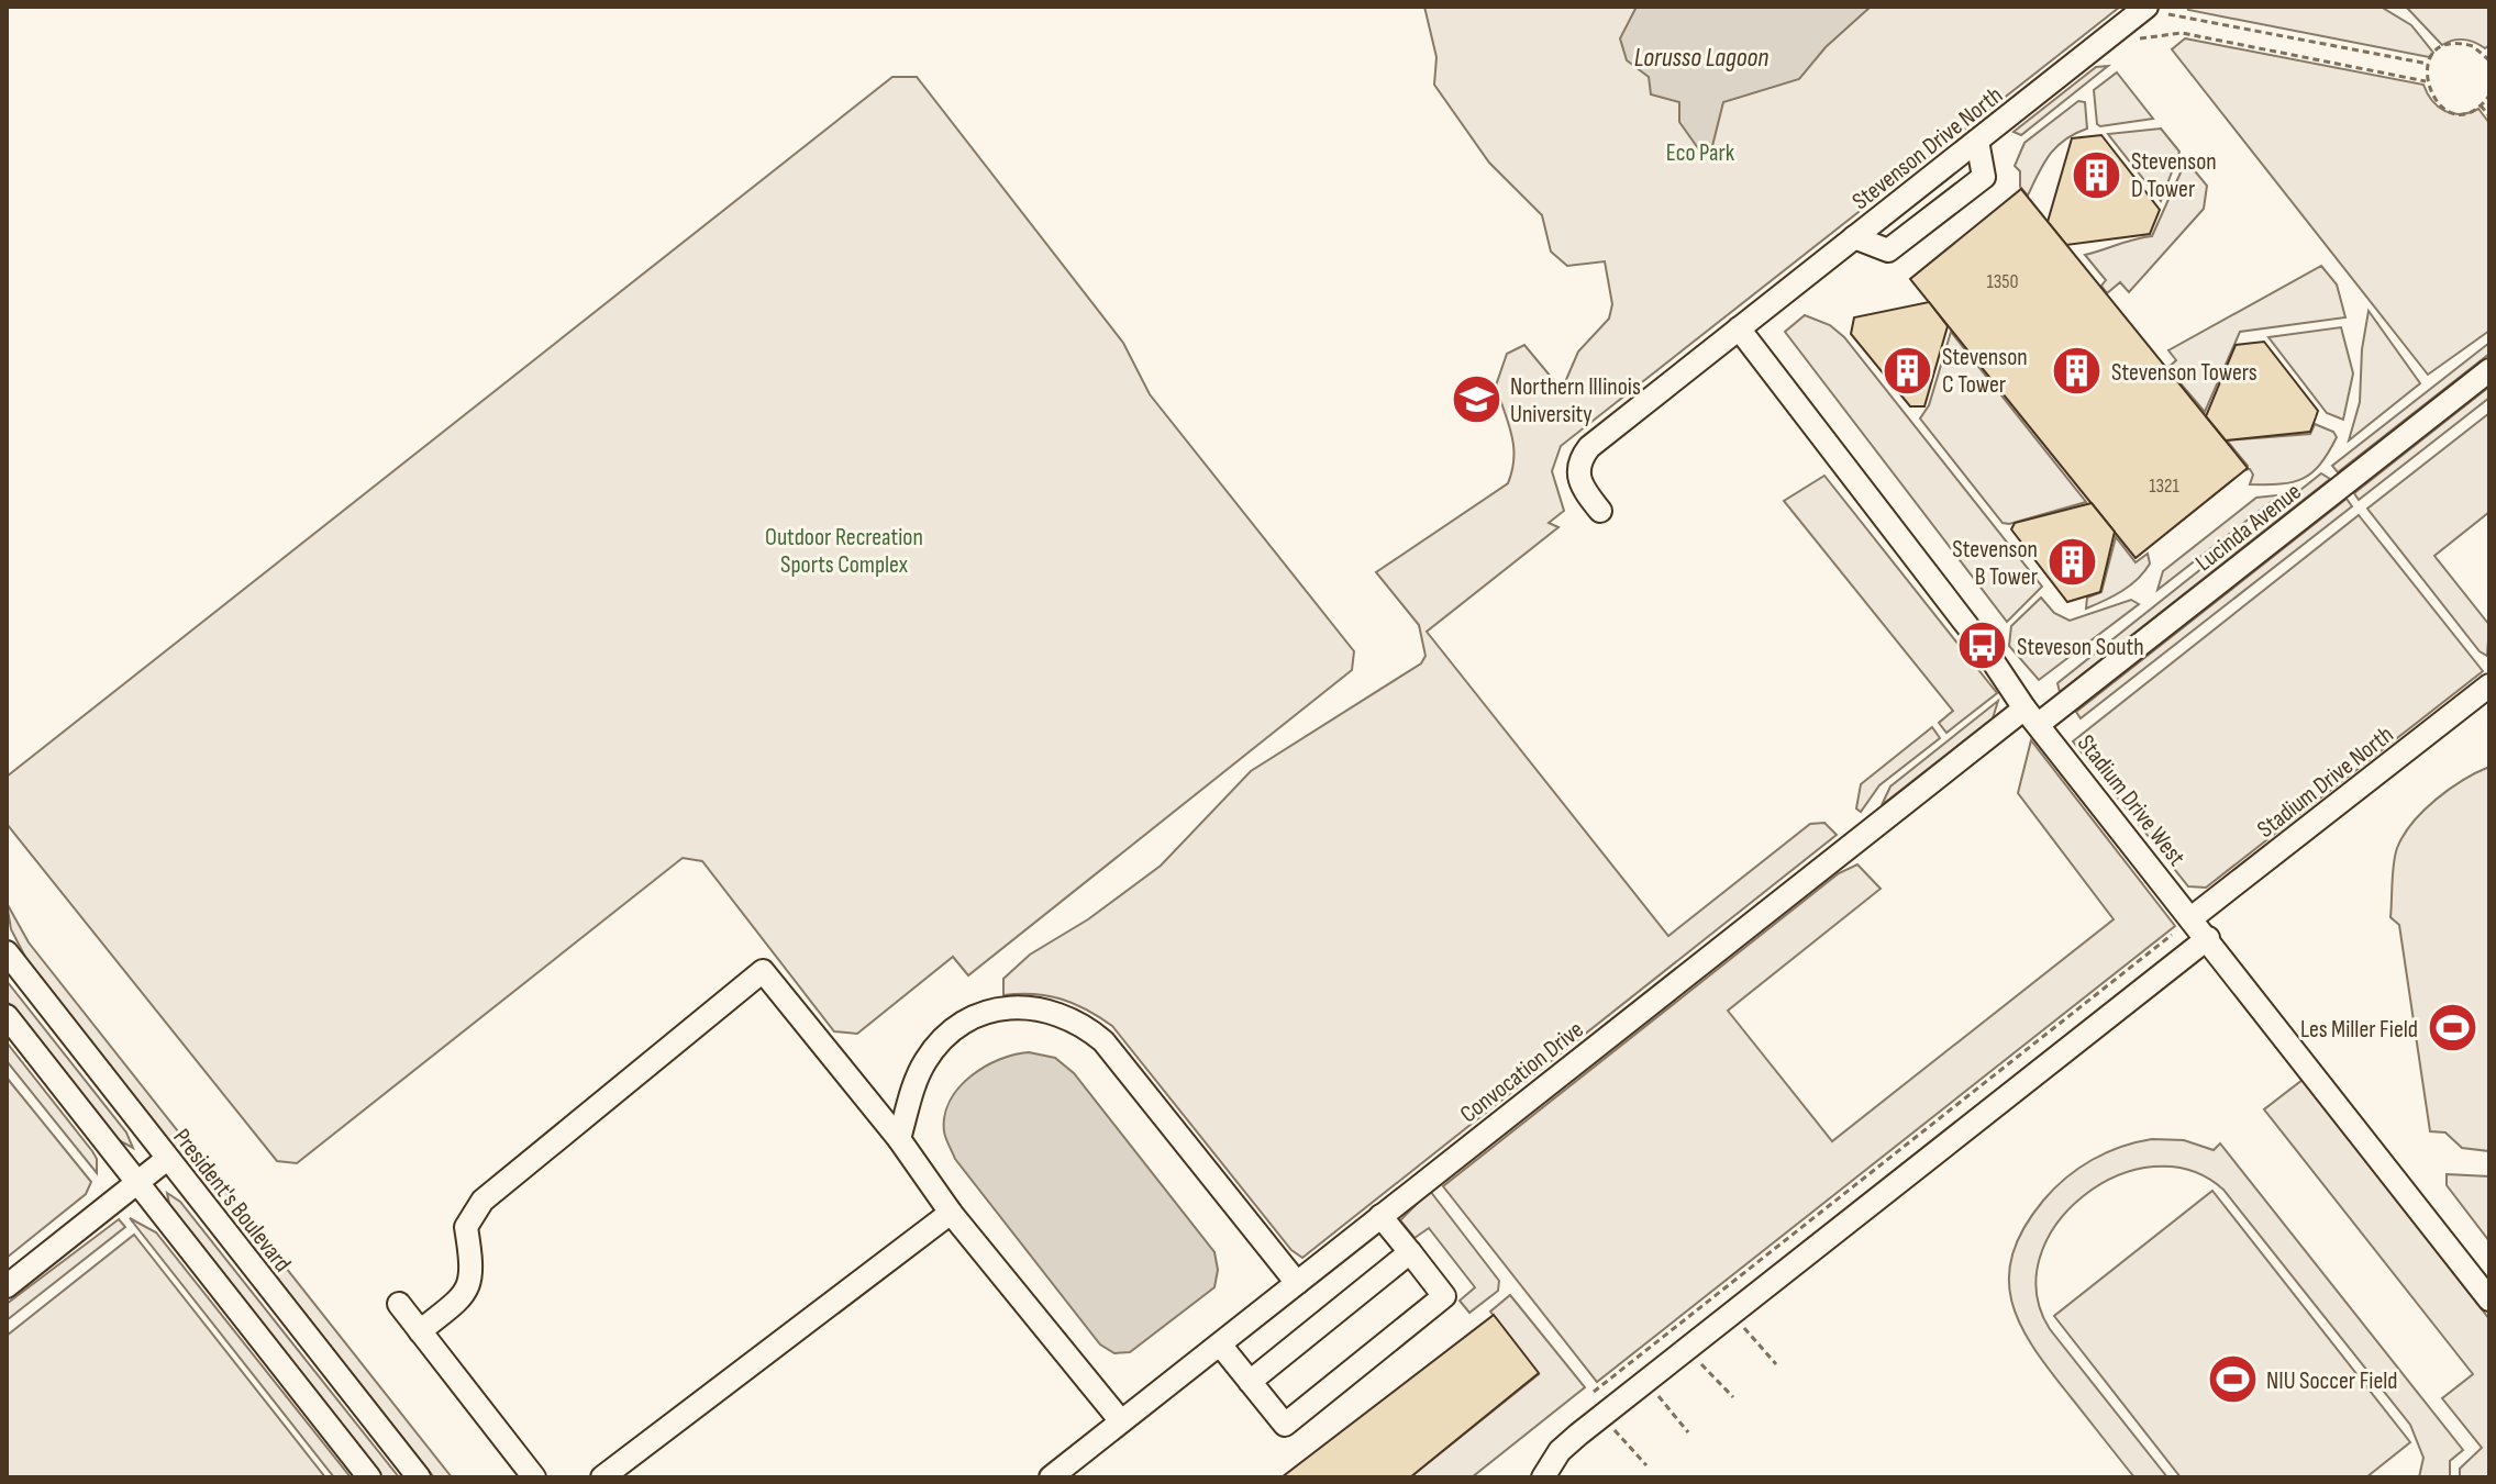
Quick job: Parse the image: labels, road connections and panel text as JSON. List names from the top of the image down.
{
  "streets": {
    "street": [
      "Stevenson Drive North",
      "Lucinda Avenue",
      "Stadium Drive North",
      "Stadium Drive West",
      "Convocation Drive",
      "President's Boulevard"
    ]
  },
  "crossings": [
    ["Stevenson Drive North", "Stadium Drive West"],
    ["Lucinda Avenue", "Stadium Drive West"],
    ["Lucinda Avenue", "Convocation Drive"],
    ["Stadium Drive North", "Stadium Drive West"],
    ["Stadium Drive West", "Convocation Drive"]
  ],
  "water": ["Lorusso Lagoon"],
  "parks": ["Eco Park", "Outdoor Recreation Sports Complex"],
  "places": {
    "building": [
      "Stevenson D Tower",
      "Stevenson C Tower",
      "Stevenson Towers",
      "Stevenson B Tower"
    ],
    "school or university": ["Northern Illinois University"],
    "bus stop": ["Steveson South"],
    "sports": ["Les Miller Field", "NIU Soccer Field"]
  },
  "house_numbers": ["1350", "1321"]
}
